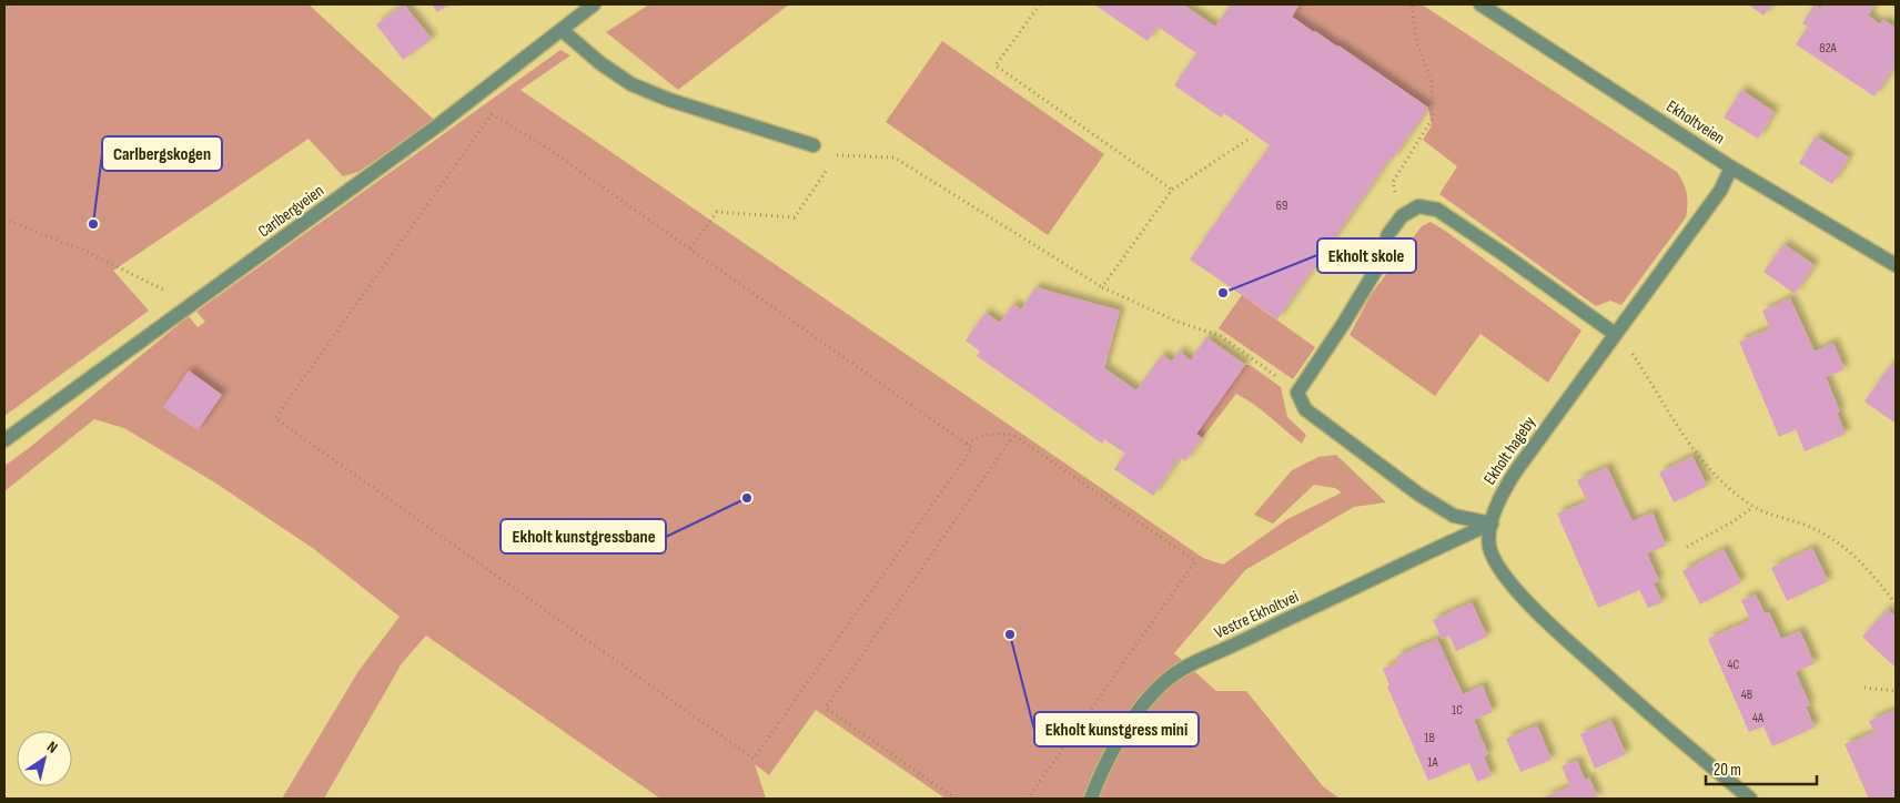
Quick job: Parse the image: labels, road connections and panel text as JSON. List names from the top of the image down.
{
  "streets": {
    "street": [
      "Ekholtveien",
      "Carlbergveien",
      "Ekholt hageby",
      "Vestre Ekholtvei"
    ]
  },
  "crossings": [
    ["Ekholtveien", "Ekholt hageby"],
    ["Ekholt hageby", "Vestre Ekholtvei"]
  ],
  "places": [
    "Carlbergskogen",
    "Ekholt skole",
    "Ekholt kunstgressbane",
    "Ekholt kunstgress mini"
  ],
  "house_numbers": [
    "82A",
    "69",
    "4C",
    "4B",
    "1C",
    "4A",
    "1B",
    "1A"
  ],
  "scale_bar": "20 m",
  "north": "top right"
}
